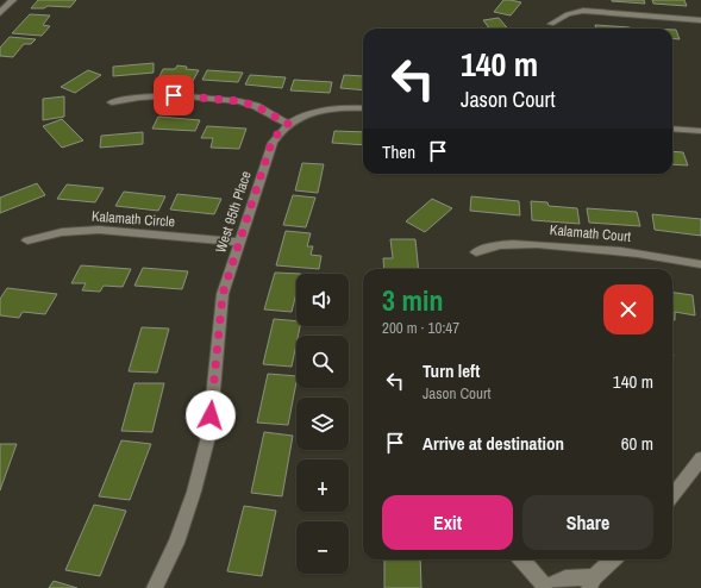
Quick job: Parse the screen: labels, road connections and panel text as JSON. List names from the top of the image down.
{
  "streets": {
    "street": ["West 95th Place", "Kalamath Circle", "Kalamath Court"]
  },
  "crossings": [
    ["West 95th Place", "Kalamath Circle"]
  ],
  "page": {
    "turn": ["140 m", "Jason Court"],
    "then": "Then",
    "heading": ["3 min", "200 m · 10:47"],
    "map_buttons": ["+", "−"],
    "list": [
      {
        "name": "Turn left",
        "note": "Jason Court",
        "value": "140 m"
      },
      {
        "name": "Arrive at destination",
        "value": "60 m"
      }
    ],
    "buttons": ["Exit", "Share"]
  }
}
